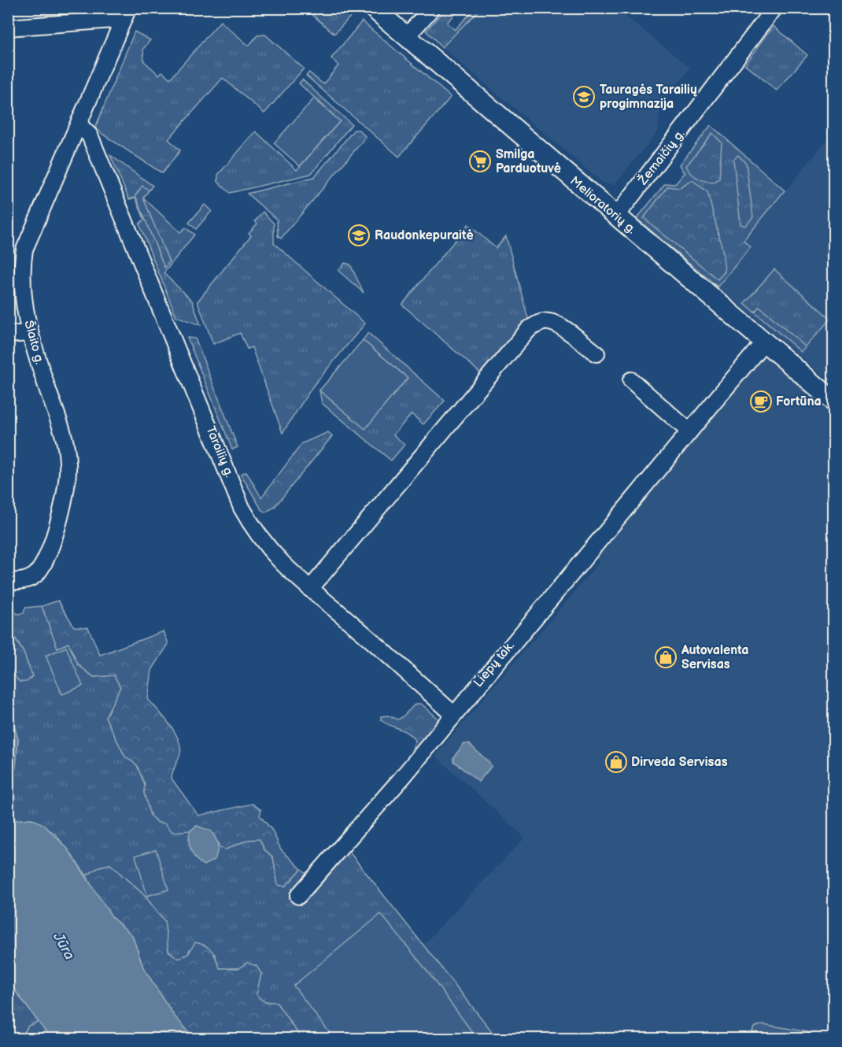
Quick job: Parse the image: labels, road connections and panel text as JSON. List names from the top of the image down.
{
  "streets": {
    "main road": ["Melioratorių g."],
    "street": [
      "Žemaičių g.",
      "Šlaito g.",
      "Tarailių g.",
      "Liepų tak."
    ]
  },
  "crossings": [
    ["Žemaičių g.", "Melioratorių g."],
    ["Melioratorių g.", "Liepų tak."],
    ["Šlaito g.", "Tarailių g."],
    ["Tarailių g.", "Liepų tak."]
  ],
  "water": ["Jūra"],
  "places": {
    "school or university": ["Tauragės Tarailių progimnazija", "Raudonkepuraitė"],
    "supermarket": ["Smilga Parduotuvė"],
    "cafe": ["Fortūna"],
    "shop": ["Autovalenta Servisas", "Dirveda Servisas"]
  }
}
